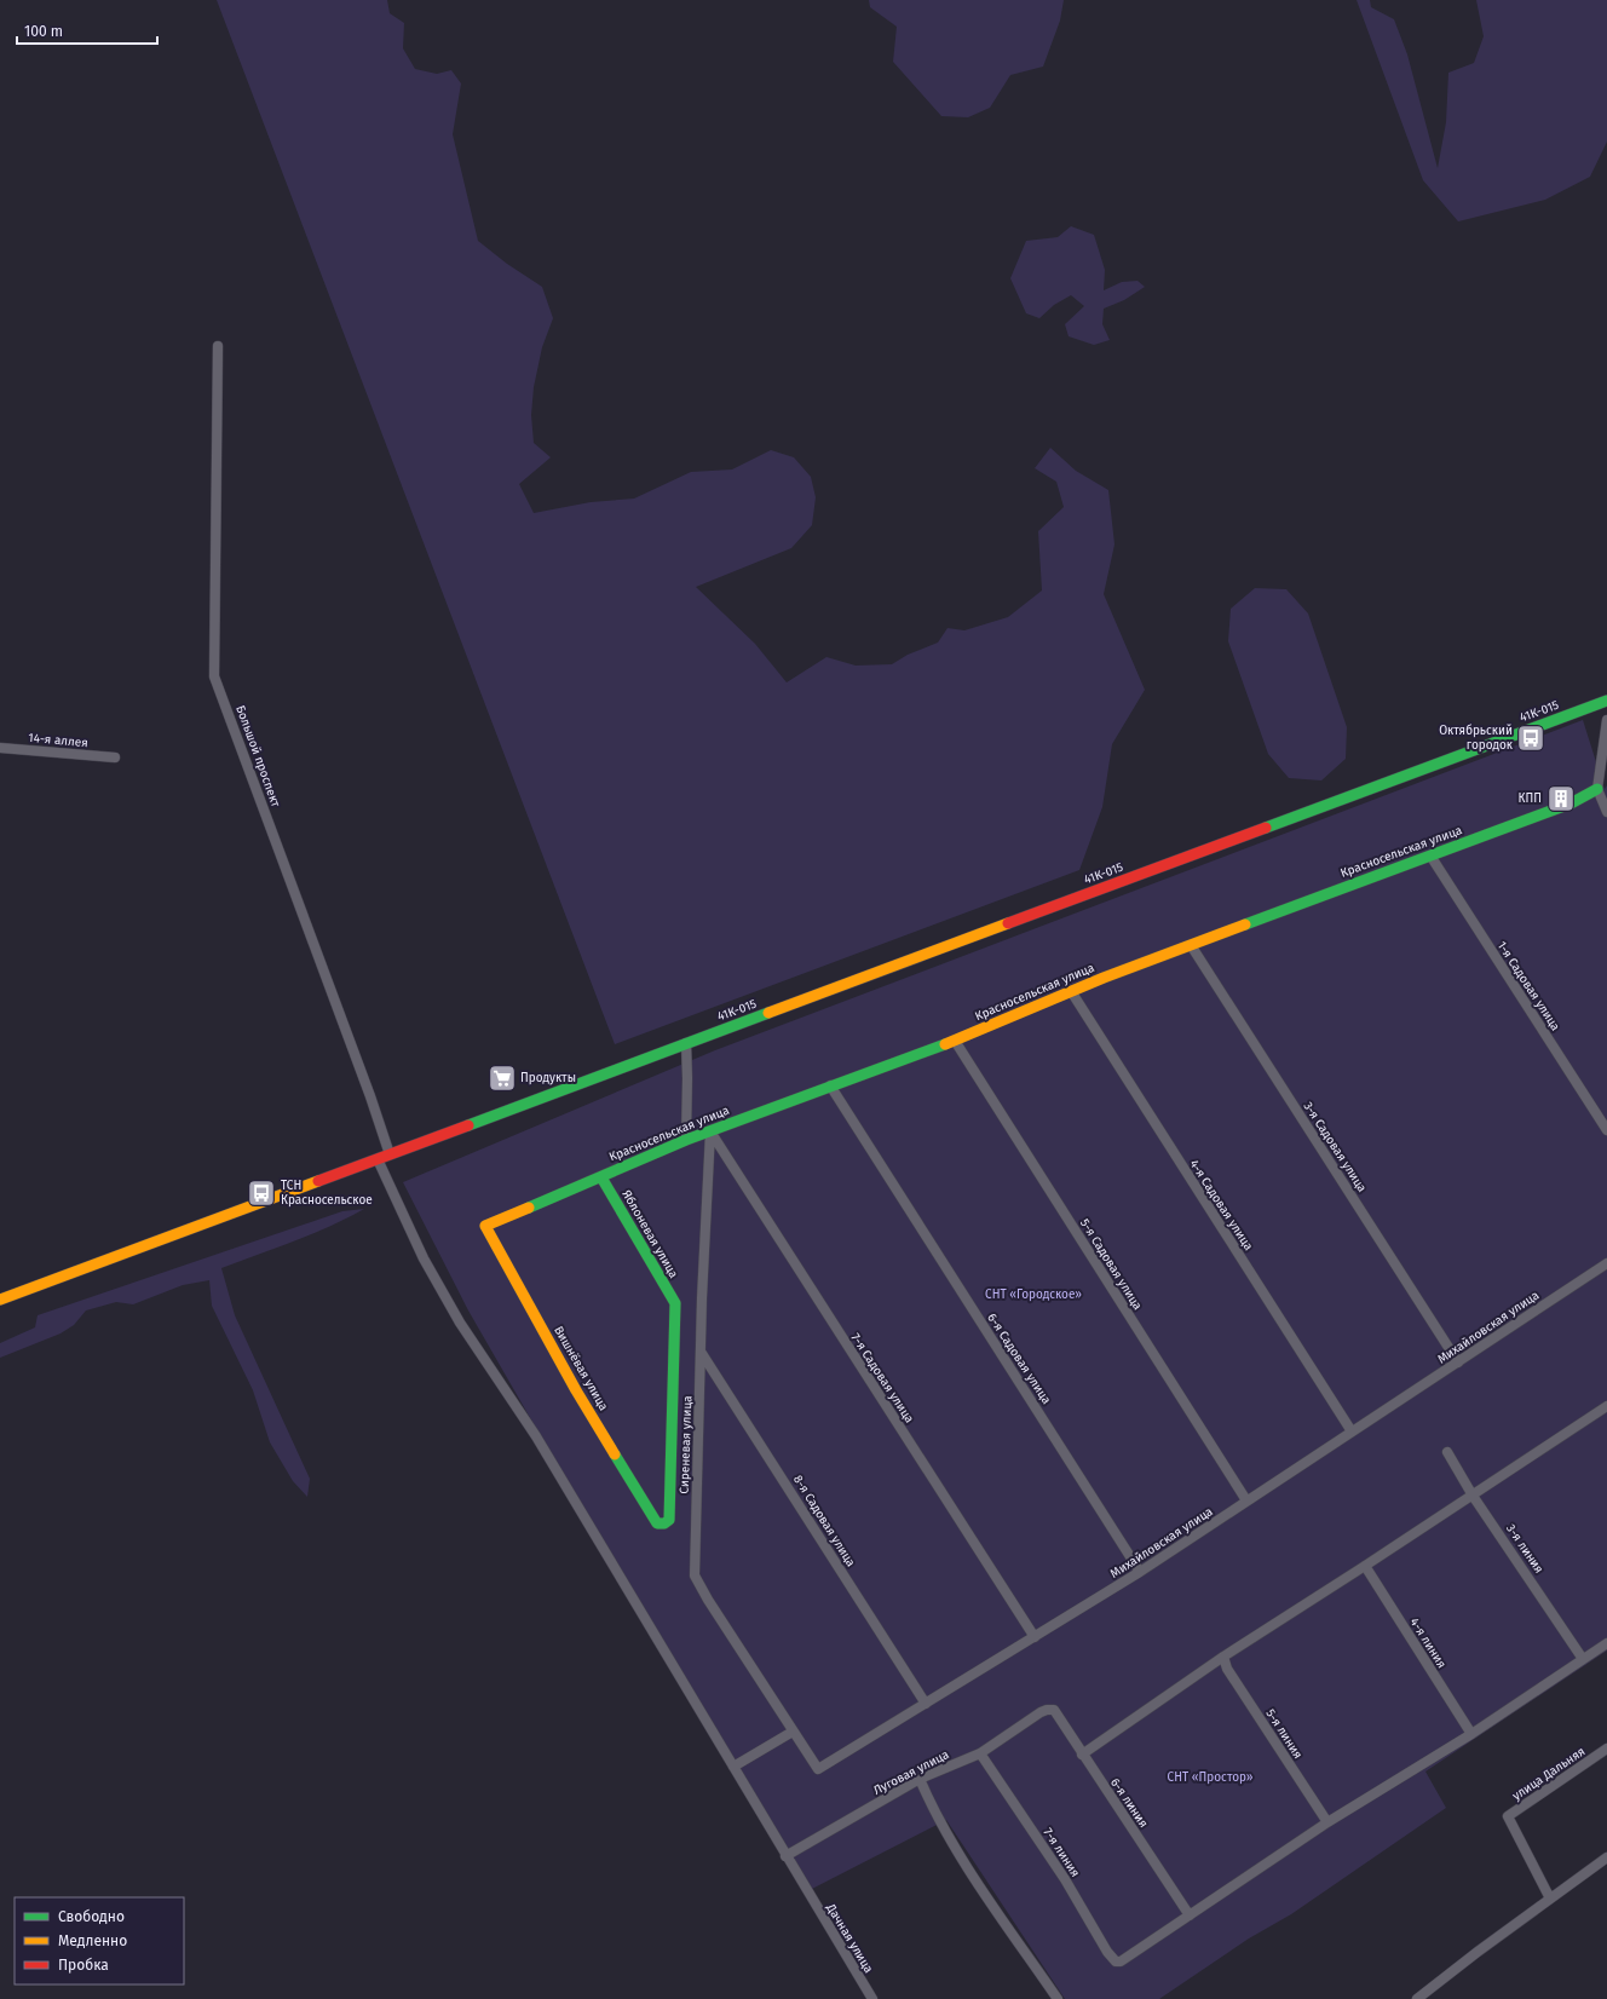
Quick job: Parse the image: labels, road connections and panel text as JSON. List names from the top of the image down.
{
  "streets": {
    "street": [
      "41К-015",
      "14-я аллея",
      "Большой проспект",
      "Красносельская улица",
      "1-я Садовая улица",
      "3-я Садовая улица",
      "4-я Садовая улица",
      "Яблоневая улица",
      "5-я Садовая улица",
      "Михайловская улица",
      "6-я Садовая улица",
      "Вишнёвая улица",
      "7-я Садовая улица",
      "Сиреневая улица",
      "8-я Садовая улица",
      "3-я линия",
      "4-я линия",
      "5-я линия",
      "Луговая улица",
      "улица Дальняя",
      "6-я линия",
      "7-я линия",
      "Дачная улица"
    ]
  },
  "crossings": [
    ["41К-015", "Большой проспект"],
    ["41К-015", "Дачная улица"],
    ["Красносельская улица", "1-я Садовая улица"],
    ["Красносельская улица", "3-я Садовая улица"],
    ["Красносельская улица", "4-я Садовая улица"],
    ["Красносельская улица", "Яблоневая улица"],
    ["Красносельская улица", "5-я Садовая улица"],
    ["Красносельская улица", "6-я Садовая улица"],
    ["Красносельская улица", "Вишнёвая улица"],
    ["Красносельская улица", "7-я Садовая улица"],
    ["Красносельская улица", "Сиреневая улица"],
    ["3-я Садовая улица", "Михайловская улица"],
    ["4-я Садовая улица", "Михайловская улица"],
    ["Яблоневая улица", "Вишнёвая улица"],
    ["5-я Садовая улица", "Михайловская улица"],
    ["Михайловская улица", "6-я Садовая улица"],
    ["Михайловская улица", "7-я Садовая улица"],
    ["Михайловская улица", "Сиреневая улица"],
    ["Михайловская улица", "8-я Садовая улица"],
    ["7-я Садовая улица", "Сиреневая улица"],
    ["Сиреневая улица", "8-я Садовая улица"],
    ["Луговая улица", "6-я линия"],
    ["Луговая улица", "7-я линия"],
    ["Луговая улица", "Дачная улица"],
    ["6-я линия", "7-я линия"]
  ],
  "parks": ["СНТ «Городское»", "СНТ «Простор»"],
  "places": {
    "bus stop": ["Октябрьский городок", "ТСН Красносельское"],
    "building": ["КПП"],
    "supermarket": ["Продукты"]
  },
  "legend": ["Свободно", "Медленно", "Пробка"],
  "scale_bar": "100 m"
}
